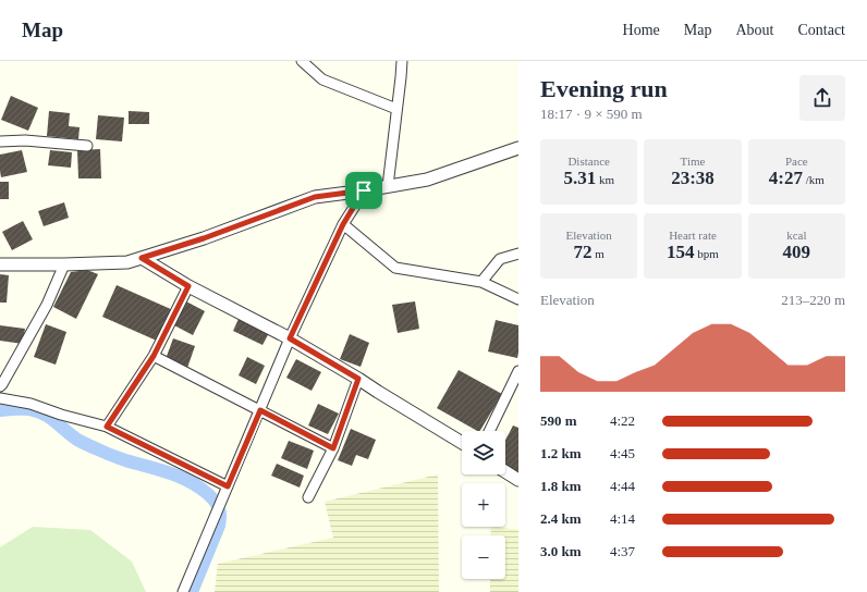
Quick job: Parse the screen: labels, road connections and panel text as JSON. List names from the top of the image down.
{
  "page": {
    "header": "Map",
    "nav": [
      "Home",
      "Map",
      "About",
      "Contact"
    ],
    "heading": ["Evening run", "18:17 · 9 × 590 m"],
    "stats": [
      ["Distance", "5.31 km"],
      ["Time", "23:38"],
      ["Pace", "4:27 /km"],
      ["Elevation", "72 m"],
      ["Heart rate", "154 bpm"],
      ["kcal", "409"]
    ],
    "chart": ["Elevation", "213–220 m"],
    "list": [
      {
        "name": "590 m",
        "note": "4:22"
      },
      {
        "name": "1.2 km",
        "note": "4:45"
      },
      {
        "name": "1.8 km",
        "note": "4:44"
      },
      {
        "name": "2.4 km",
        "note": "4:14"
      },
      {
        "name": "3.0 km",
        "note": "4:37"
      }
    ],
    "map_buttons": ["+", "−"]
  }
}
